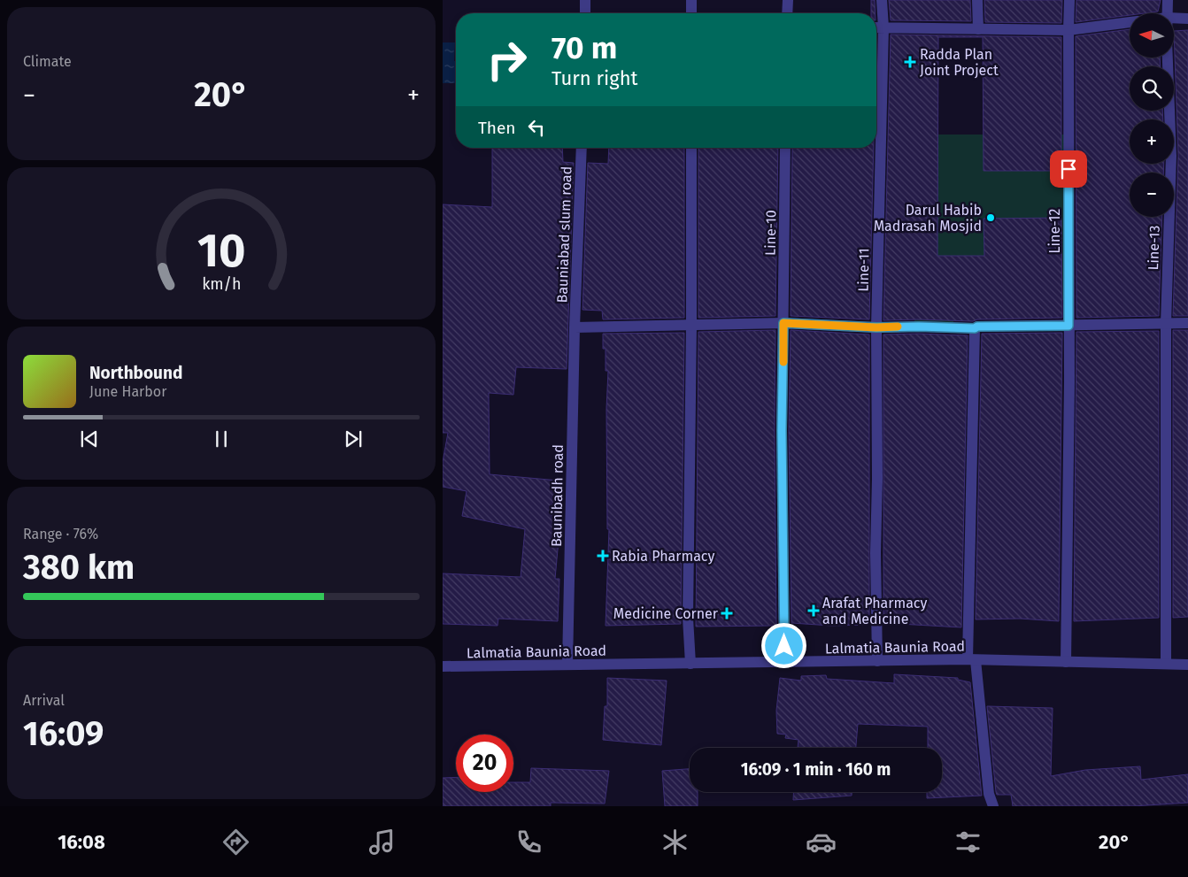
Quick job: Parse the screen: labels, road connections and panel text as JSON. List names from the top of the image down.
{
  "streets": {
    "street": [
      "Line-12",
      "Line-10",
      "Bauniabad slum road",
      "Line-13",
      "Line-11",
      "Baunibadh road",
      "Lalmatia Baunia Road"
    ]
  },
  "crossings": [
    ["Line-12", "Lalmatia Baunia Road"],
    ["Line-10", "Lalmatia Baunia Road"],
    ["Bauniabad slum road", "Baunibadh road"],
    ["Line-13", "Lalmatia Baunia Road"],
    ["Line-11", "Lalmatia Baunia Road"],
    ["Baunibadh road", "Lalmatia Baunia Road"]
  ],
  "places": {
    "health": [
      "Radda Plan Joint Project",
      "Rabia Pharmacy",
      "Arafat Pharmacy and Medicine",
      "Medicine Corner"
    ],
    "other": ["Darul Habib Madrasah Mosjid"]
  },
  "north": "left",
  "page": {
    "tile": [
      "Climate",
      ["Range · 76%", "380 km"],
      ["Arrival", "16:09"]
    ],
    "map_buttons": ["+", "−"],
    "turn": ["70 m", "Turn right"],
    "heat": ["−", "20°", "+"],
    "then": "Then",
    "song": ["Northbound", "June Harbor"],
    "limit": "20",
    "trip": "16:09 · 1 min · 160 m",
    "tabs": ["16:08", "20°"],
    "gauge": ["10", "km/h"]
  }
}
